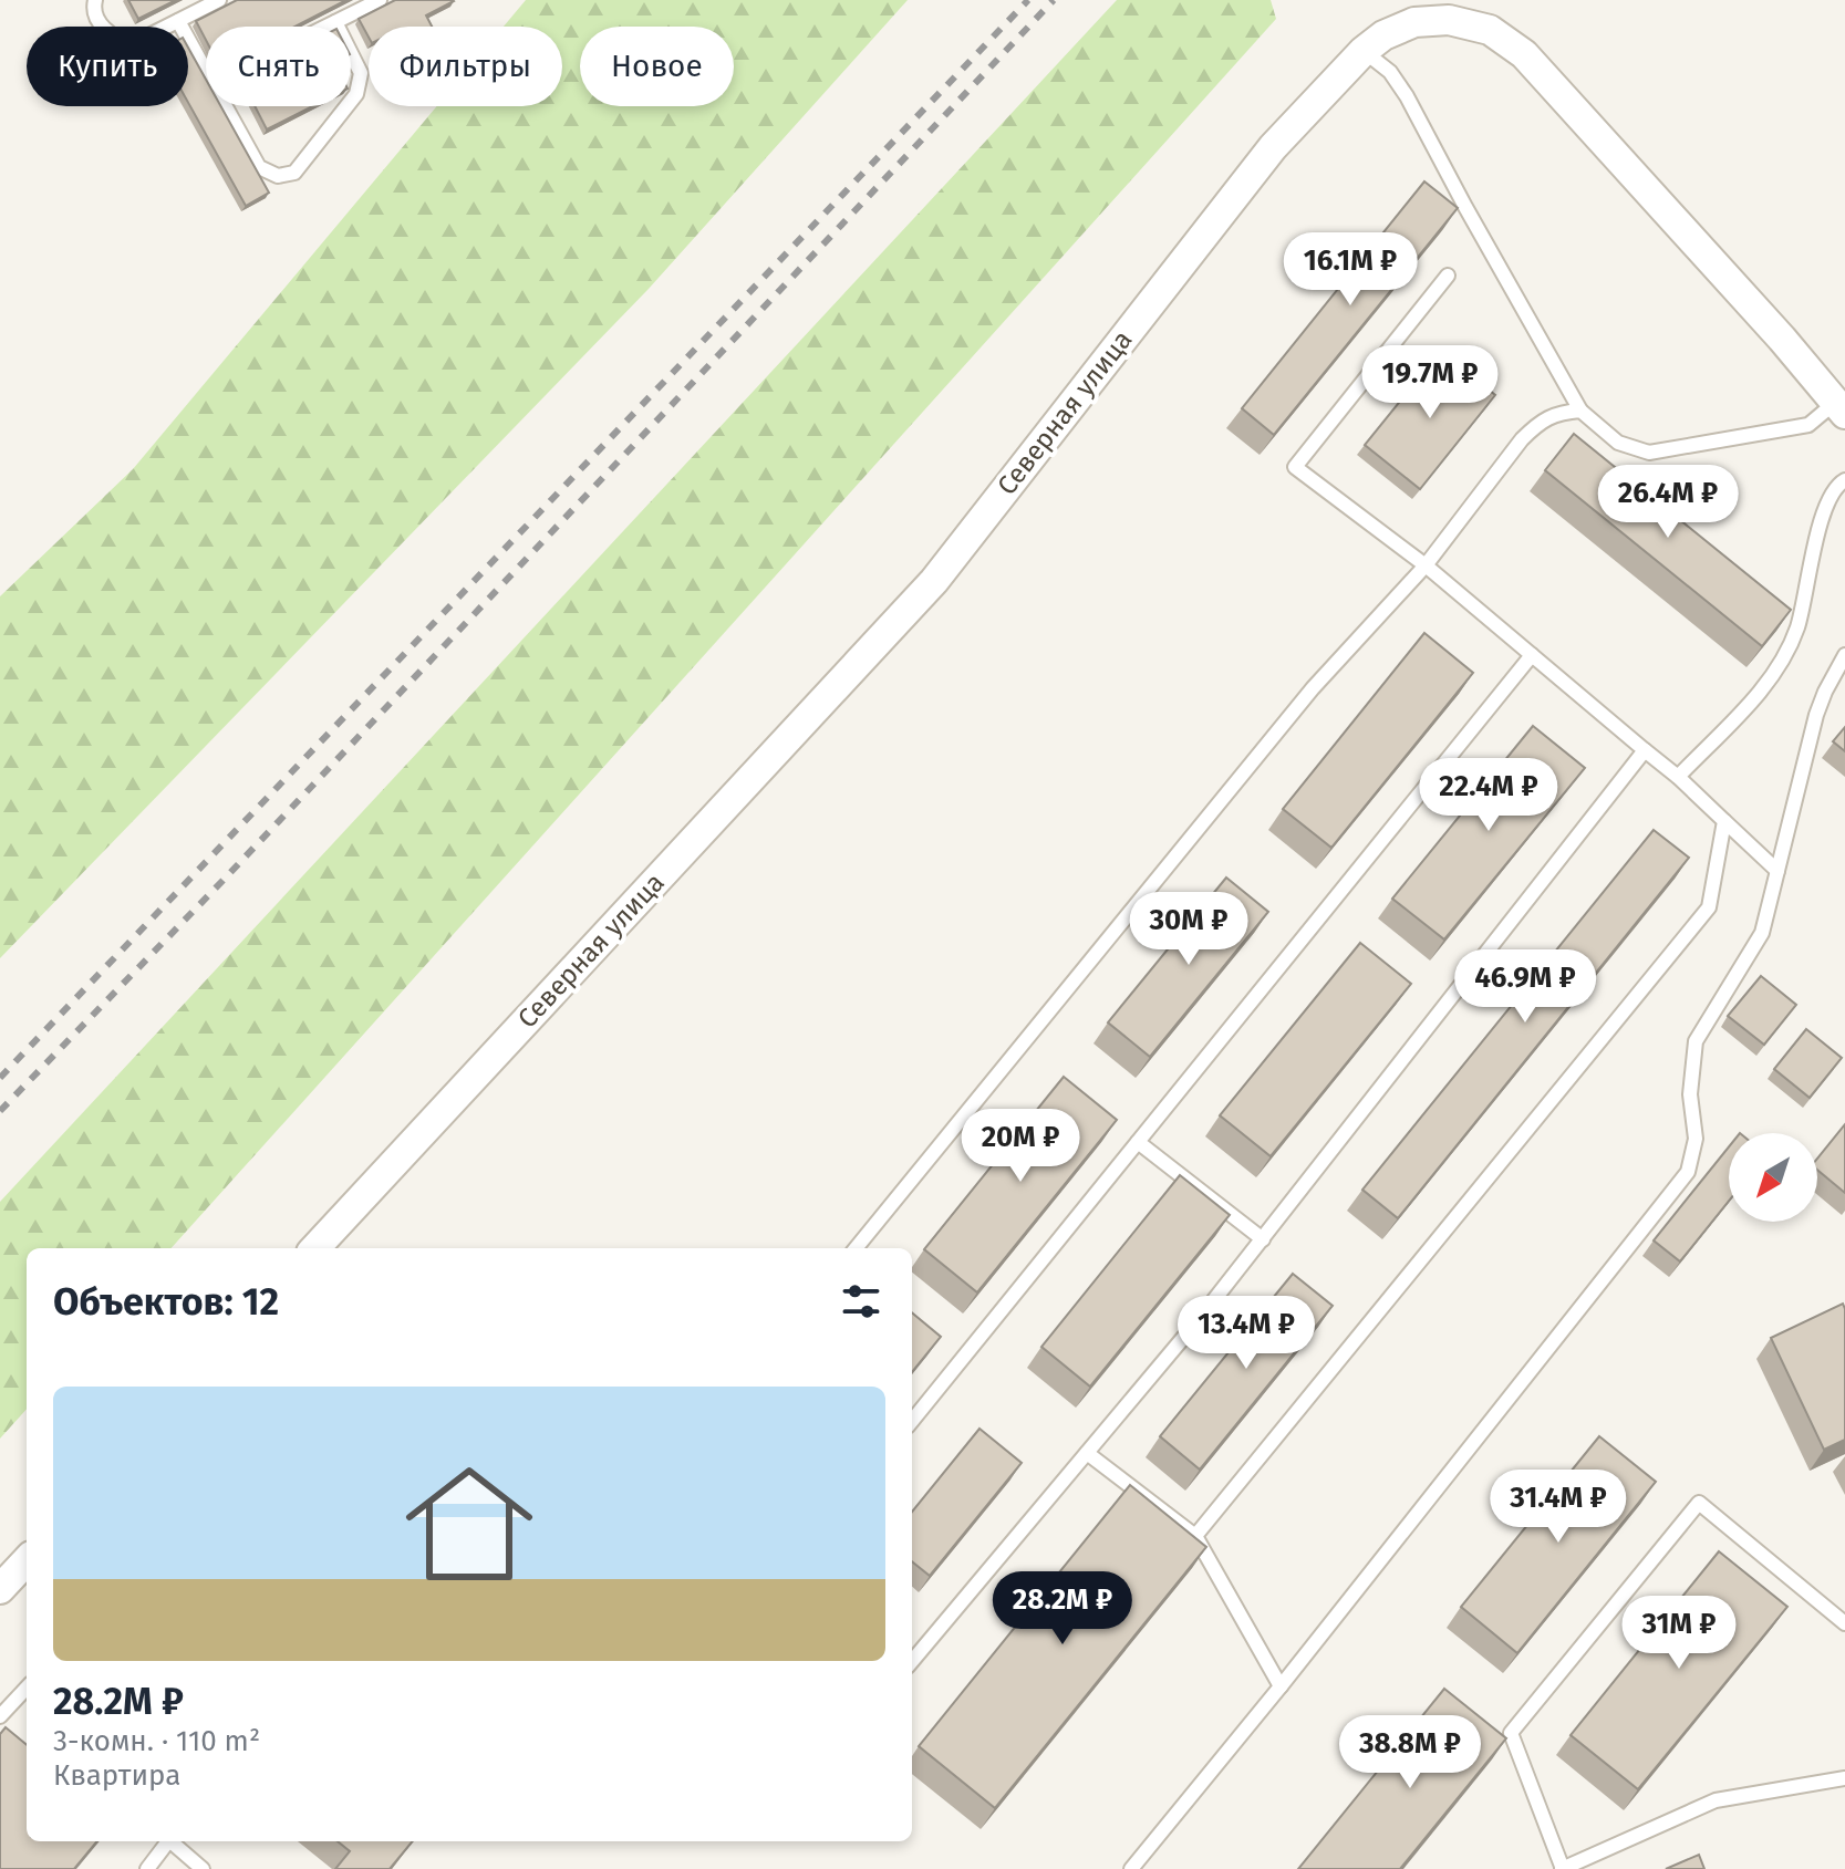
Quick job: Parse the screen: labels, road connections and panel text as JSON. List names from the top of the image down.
{
  "streets": {
    "street": ["Северная улица"]
  },
  "north": "bottom left",
  "page": {
    "chip": [
      "Купить",
      "Снять",
      "Фильтры",
      "Новое"
    ],
    "price": [
      "16.1M ₽",
      "19.7M ₽",
      "26.4M ₽",
      "22.4M ₽",
      "30M ₽",
      "46.9M ₽",
      "20M ₽",
      "13.4M ₽",
      "31.4M ₽",
      "28.2M ₽",
      "31M ₽",
      "38.8M ₽"
    ],
    "heading": "Объектов: 12",
    "list": [
      {
        "name": "28.2M ₽",
        "note": "3-комн. · 110 m² · Квартира"
      }
    ]
  }
}
